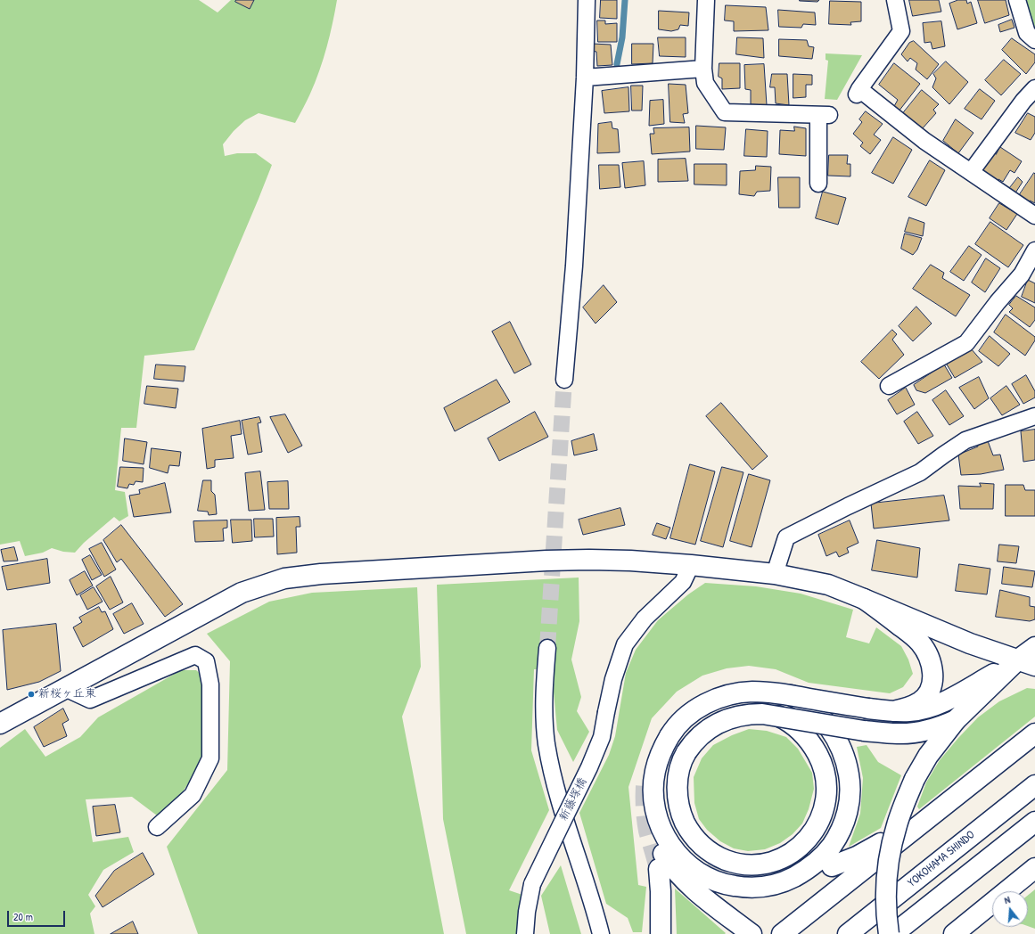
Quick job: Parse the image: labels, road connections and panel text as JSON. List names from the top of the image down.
{
  "streets": {
    "main road": ["YOKOHAMA SHINDO"],
    "street": ["新藤塚橋"]
  },
  "places": ["新桜ヶ丘東"],
  "scale_bar": "20 m",
  "north": "top"
}
